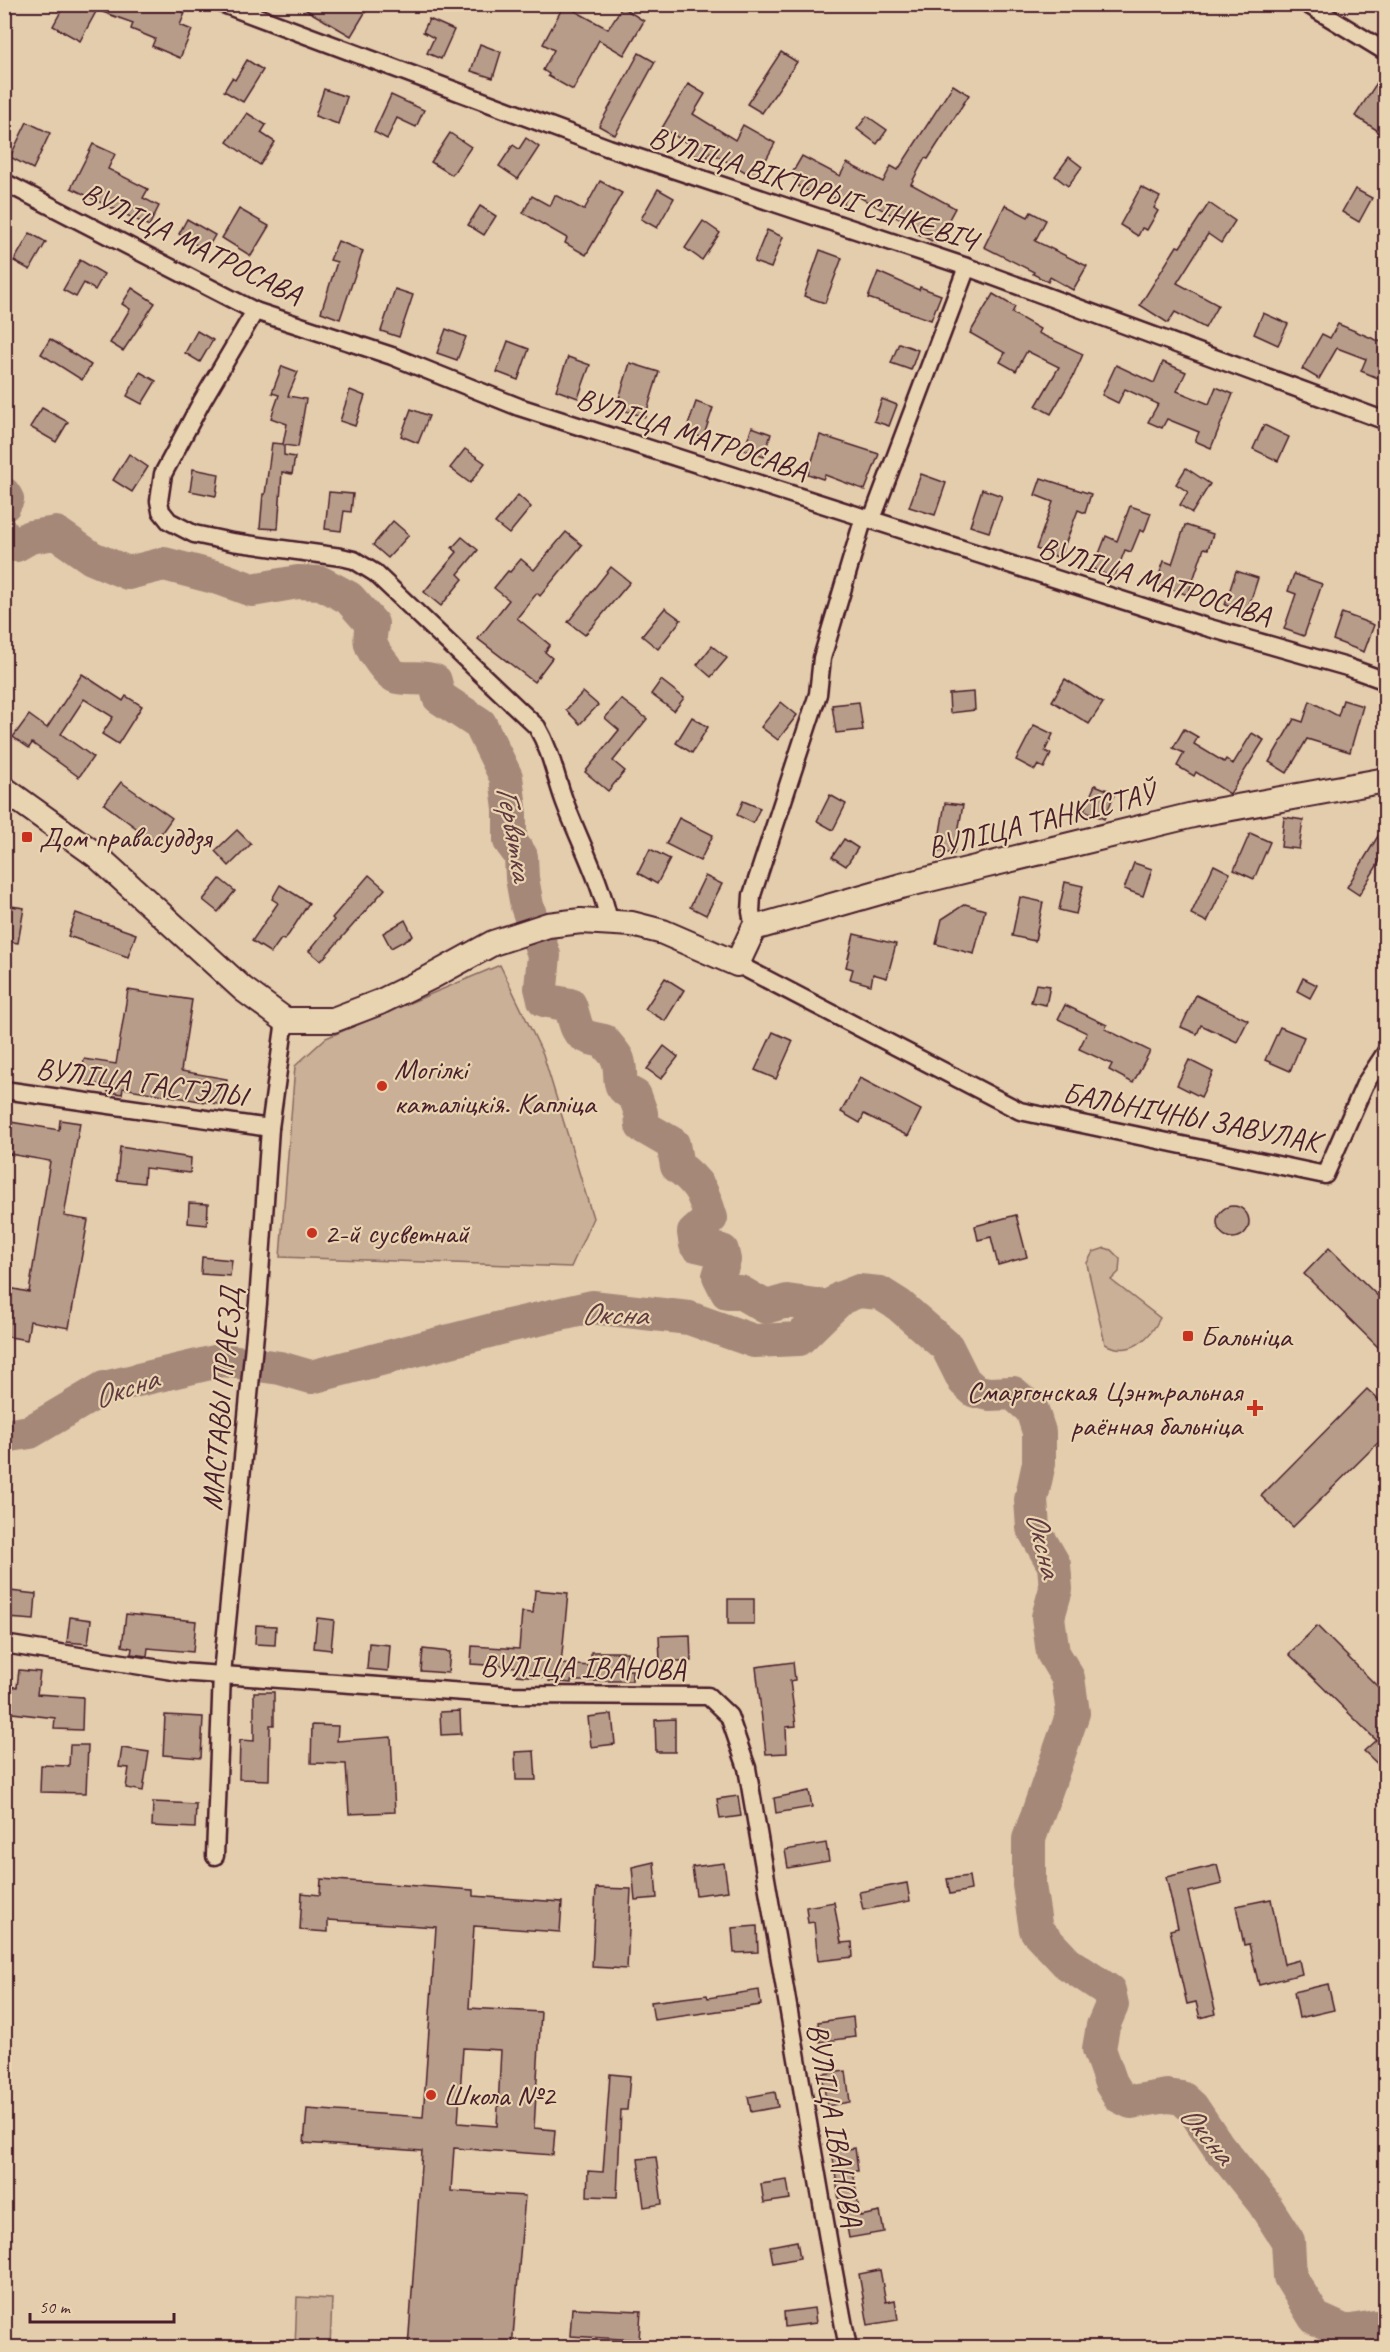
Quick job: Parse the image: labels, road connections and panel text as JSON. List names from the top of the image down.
{
  "streets": {
    "street": [
      "ВУЛІЦА ВІКТОРЫІ СІНКЕВІЧ",
      "ВУЛІЦА МАТРОСАВА",
      "ВУЛІЦА ТАНКІСТАЎ",
      "ВУЛІЦА ГАСТЭЛЫ",
      "БАЛЬНІЧНЫ ЗАВУЛАК",
      "МАСТАВЫ ПРАЕЗД",
      "ВУЛІЦА ІВАНОВА"
    ]
  },
  "crossings": [
    ["ВУЛІЦА ГАСТЭЛЫ", "МАСТАВЫ ПРАЕЗД"],
    ["МАСТАВЫ ПРАЕЗД", "ВУЛІЦА ІВАНОВА"]
  ],
  "water": ["Гервятка", "Оксна"],
  "places": {
    "transit": ["Дом правасуддзя", "Бальніца"],
    "other": ["Могілкі каталіцкія. Капліца", "2-й сусветнай", "Школа №2"],
    "health": ["Смаргонская Цэнтральная раённая бальніца"]
  },
  "scale_bar": "50 m"
}
